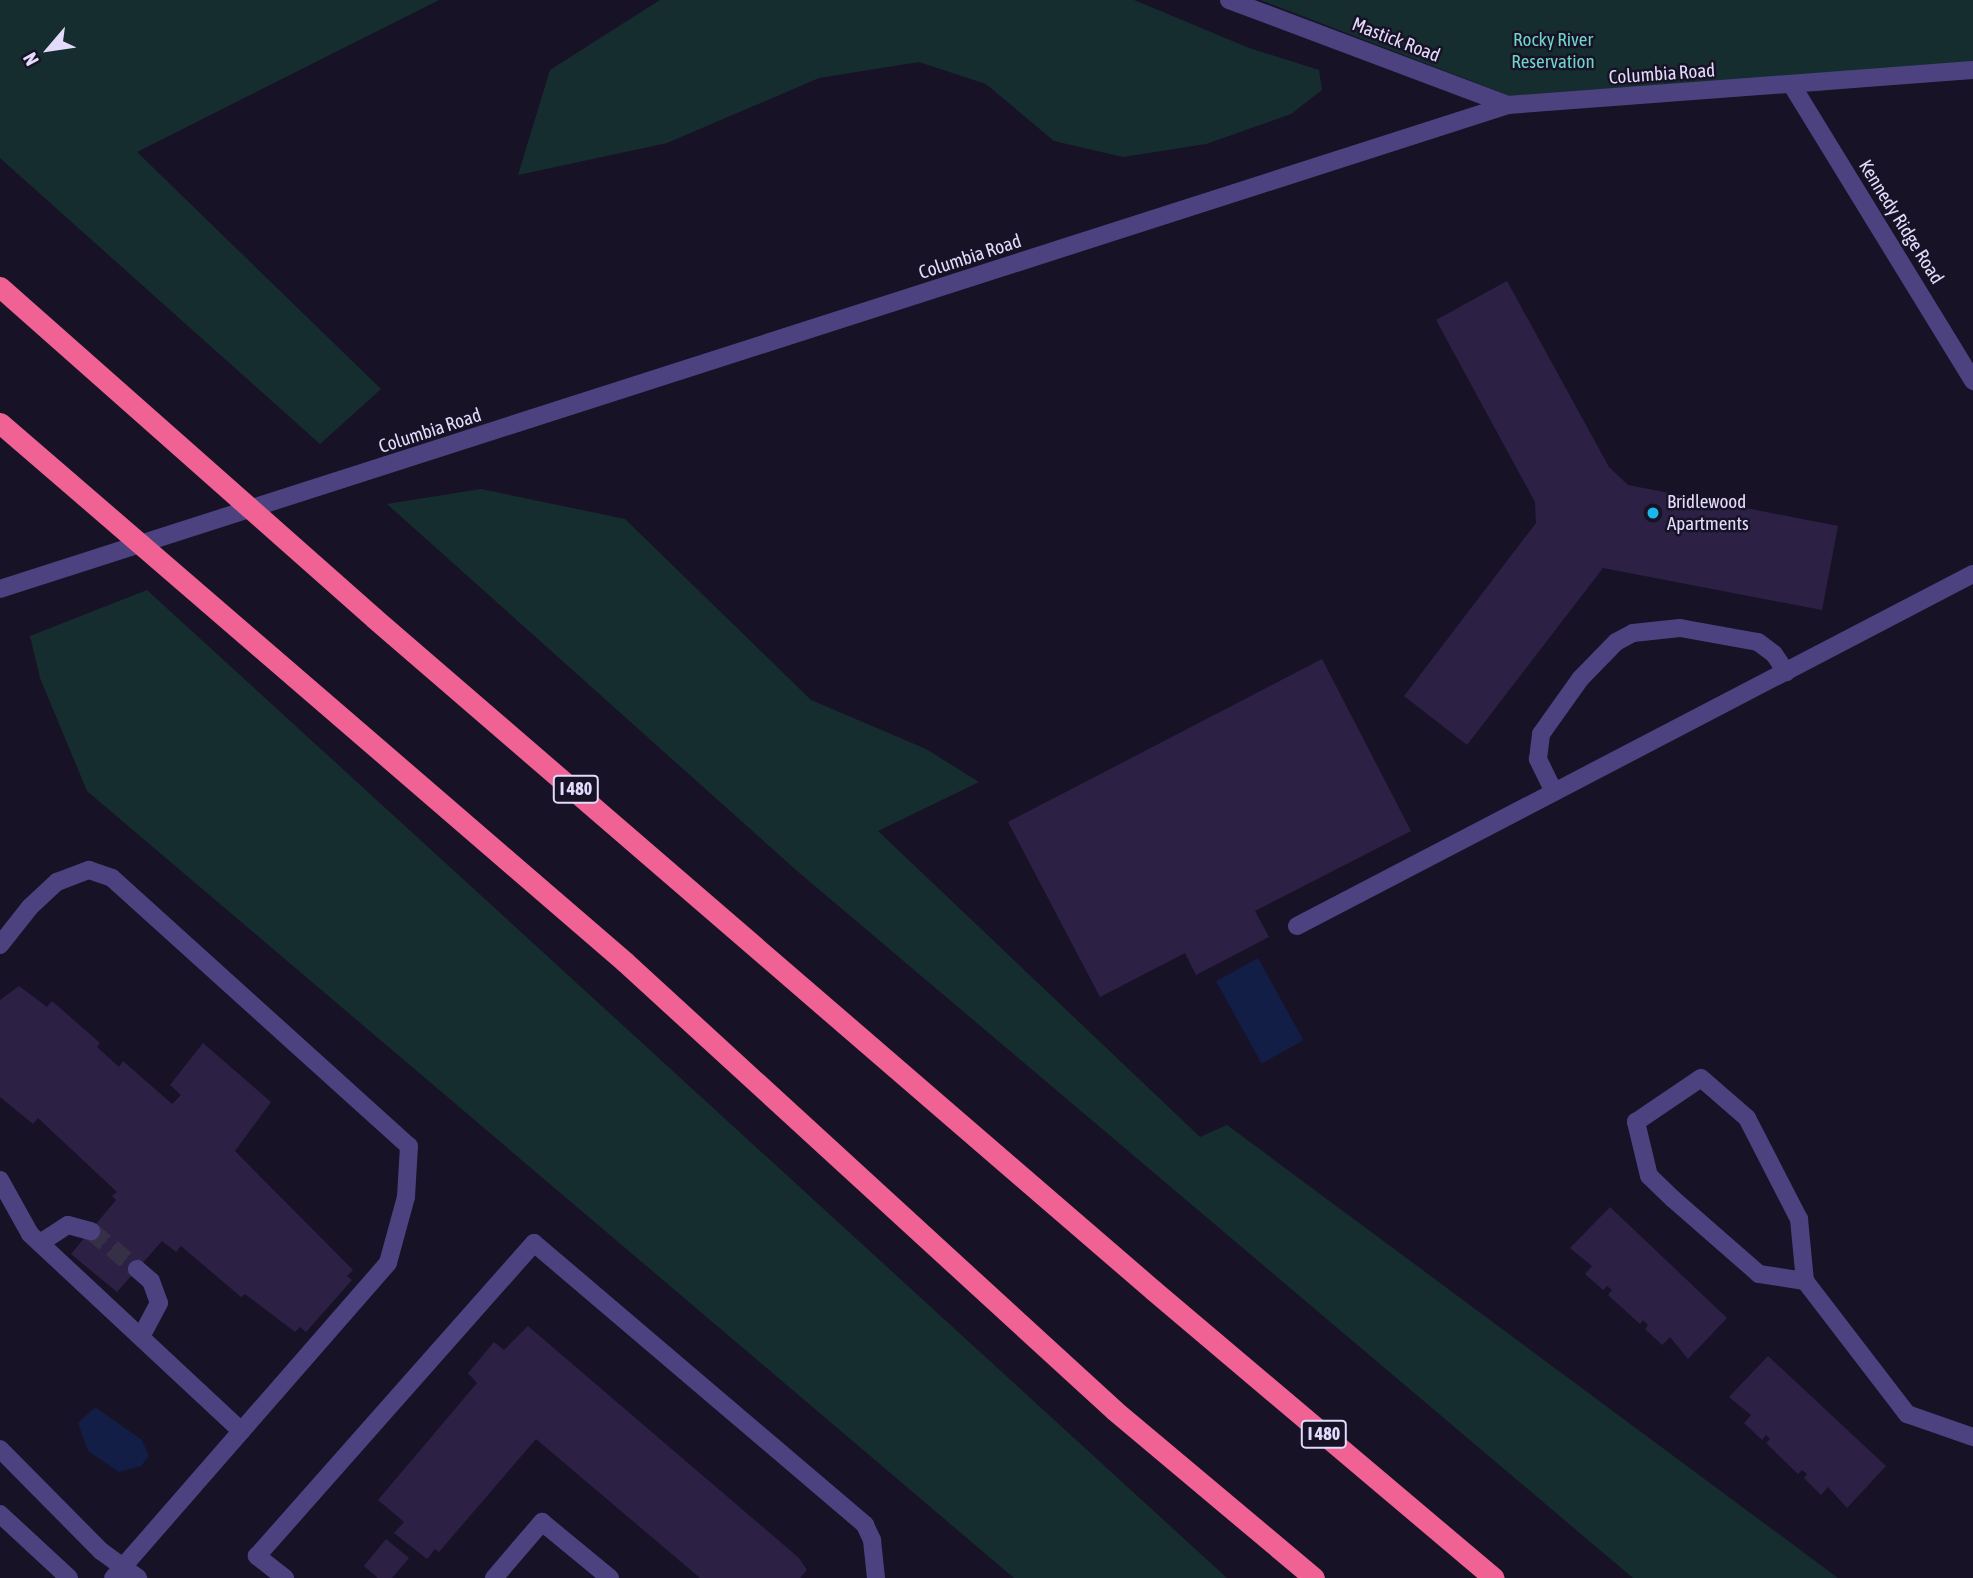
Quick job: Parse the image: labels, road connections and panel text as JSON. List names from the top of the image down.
{
  "streets": {
    "highway": ["I 480"],
    "street": ["Mastick Road", "Columbia Road", "Kennedy Ridge Road"]
  },
  "crossings": [
    ["Mastick Road", "Columbia Road"],
    ["Columbia Road", "Kennedy Ridge Road"]
  ],
  "parks": ["Rocky River Reservation"],
  "places": ["Bridlewood Apartments"],
  "north": "bottom left"
}
